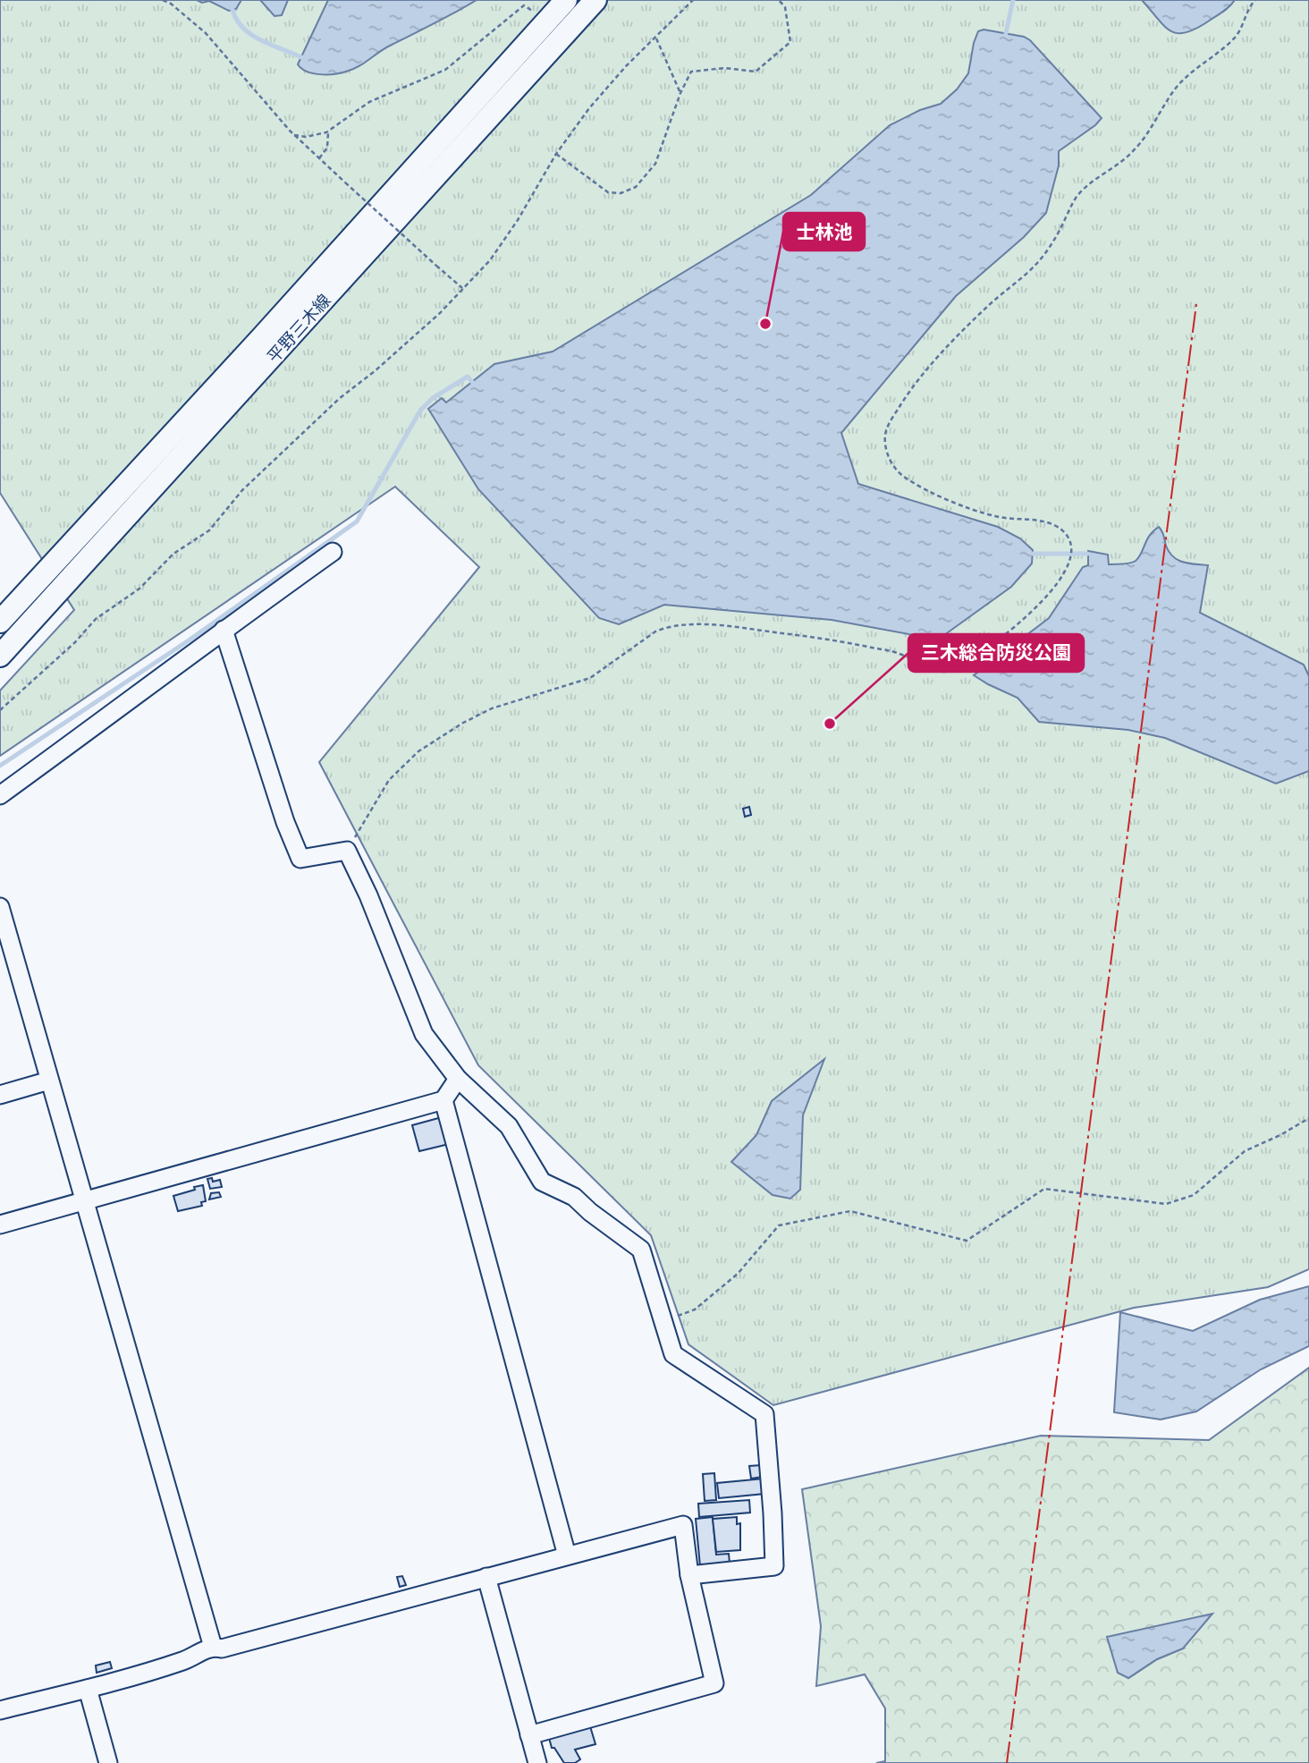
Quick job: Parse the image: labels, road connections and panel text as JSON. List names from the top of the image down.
{
  "streets": {
    "main road": ["平野三木線"]
  },
  "places": ["士林池", "三木総合防災公園"]
}
